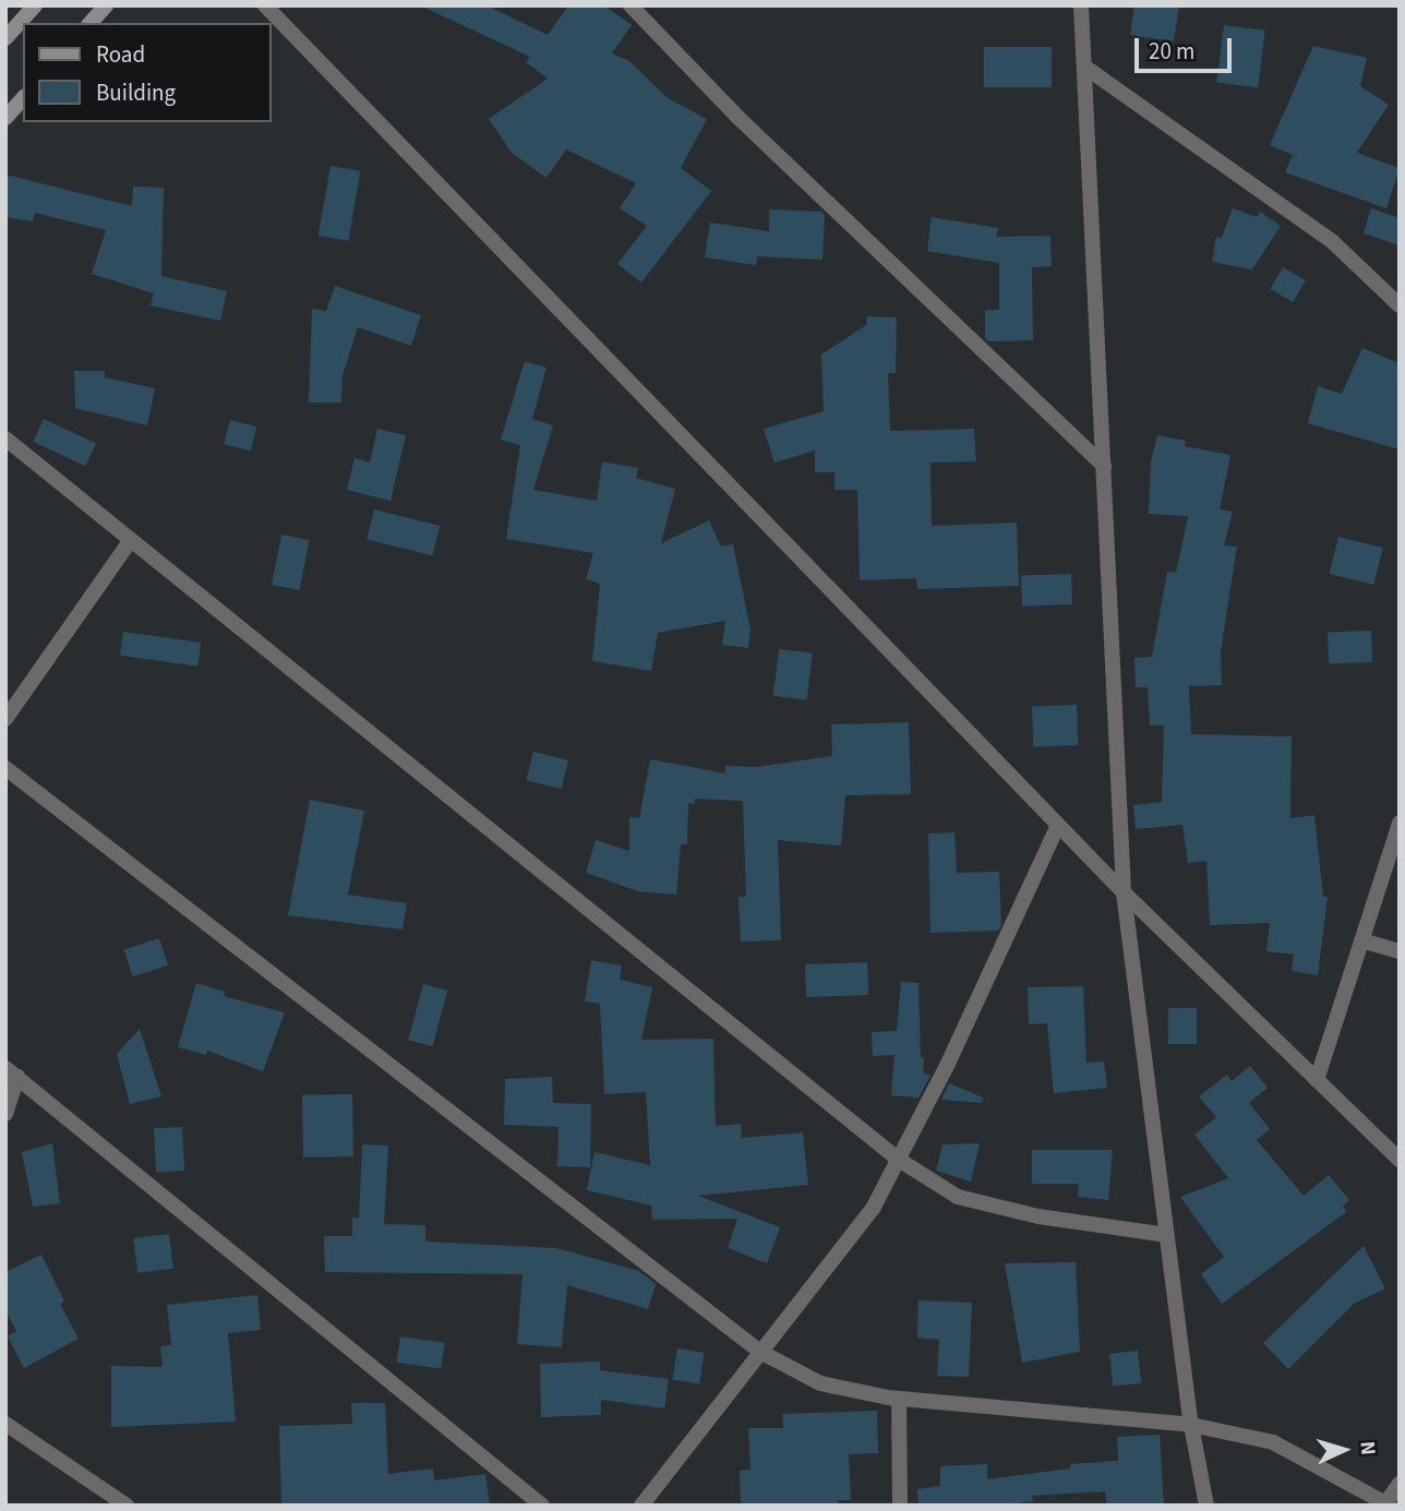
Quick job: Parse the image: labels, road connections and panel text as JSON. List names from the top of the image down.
{
  "legend": ["Road", "Building"],
  "scale_bar": "20 m",
  "north": "right"
}
